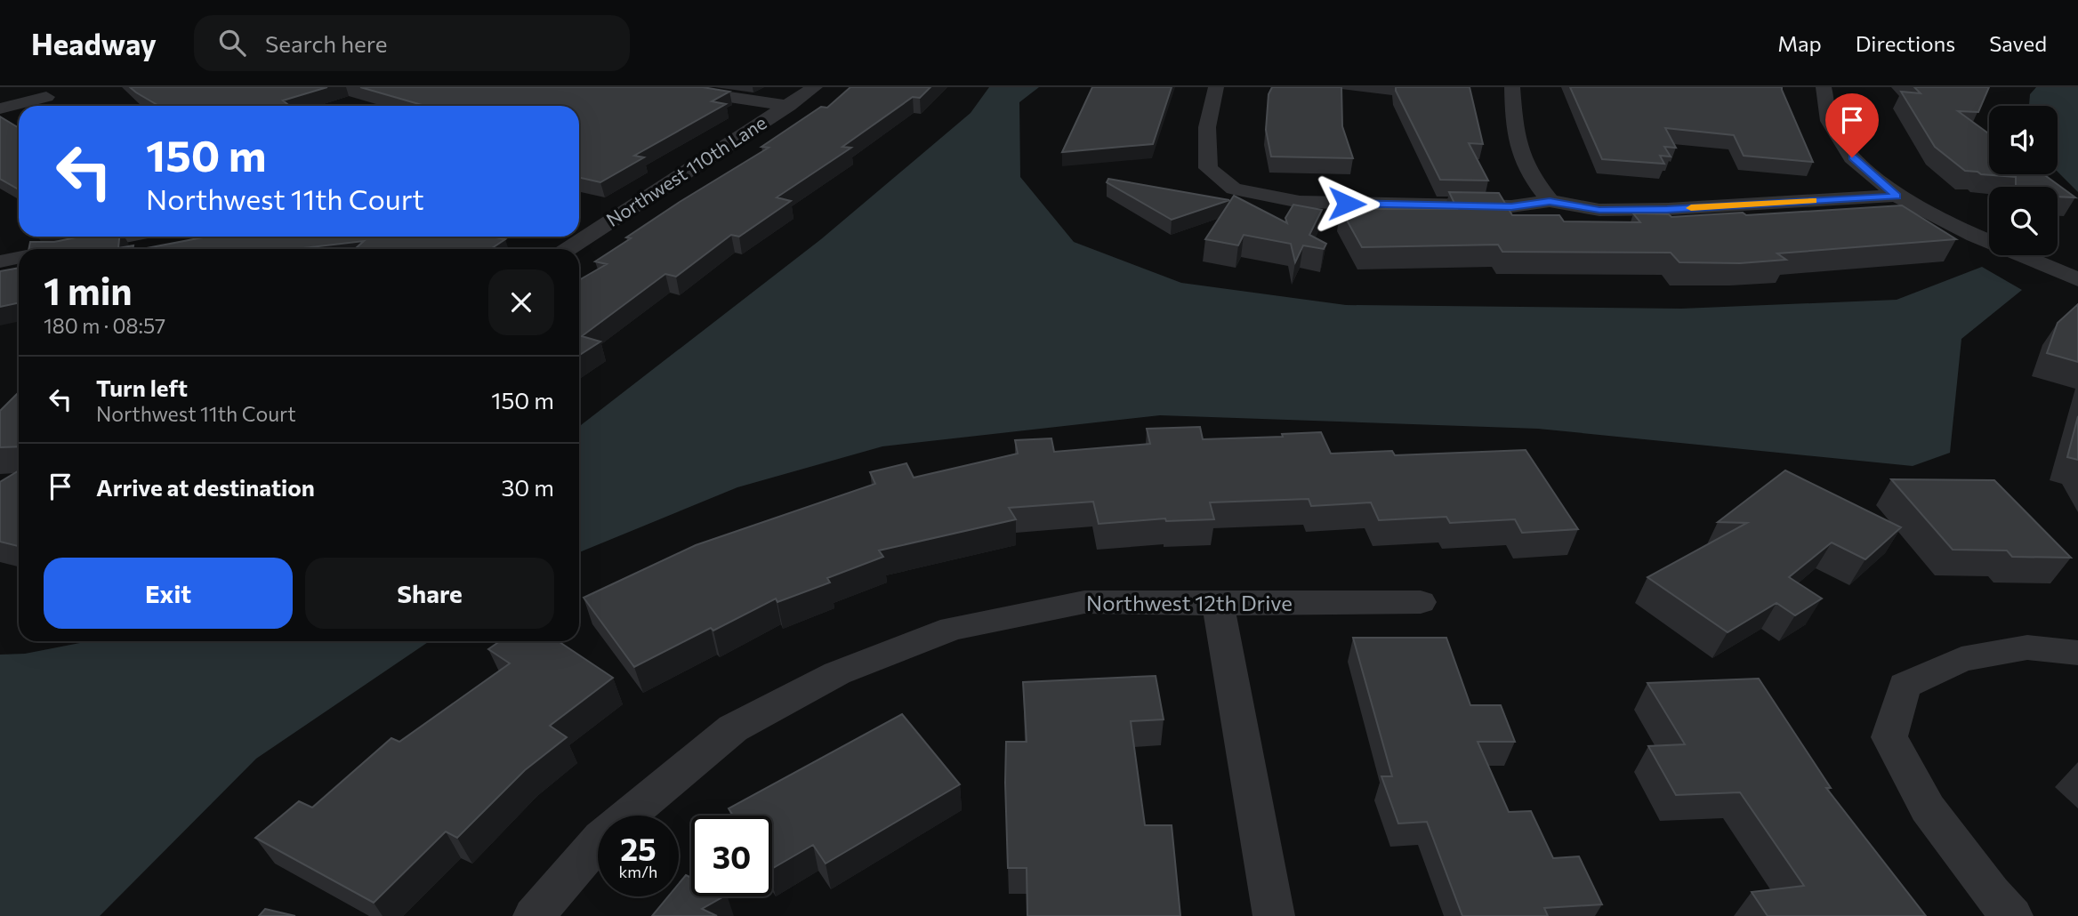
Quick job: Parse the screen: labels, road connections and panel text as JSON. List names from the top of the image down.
{
  "streets": {
    "street": ["Northwest 110th Lane", "Northwest 12th Drive"]
  },
  "page": {
    "header": "Headway",
    "search": "Search here",
    "nav": ["Map", "Directions", "Saved"],
    "turn": ["150 m", "Northwest 11th Court"],
    "heading": ["1 min", "180 m · 08:57"],
    "list": [
      {
        "name": "Turn left",
        "note": "Northwest 11th Court",
        "value": "150 m"
      },
      {
        "name": "Arrive at destination",
        "value": "30 m"
      }
    ],
    "buttons": ["Exit", "Share"],
    "speed": "25 km/h",
    "limit": "30"
  }
}
